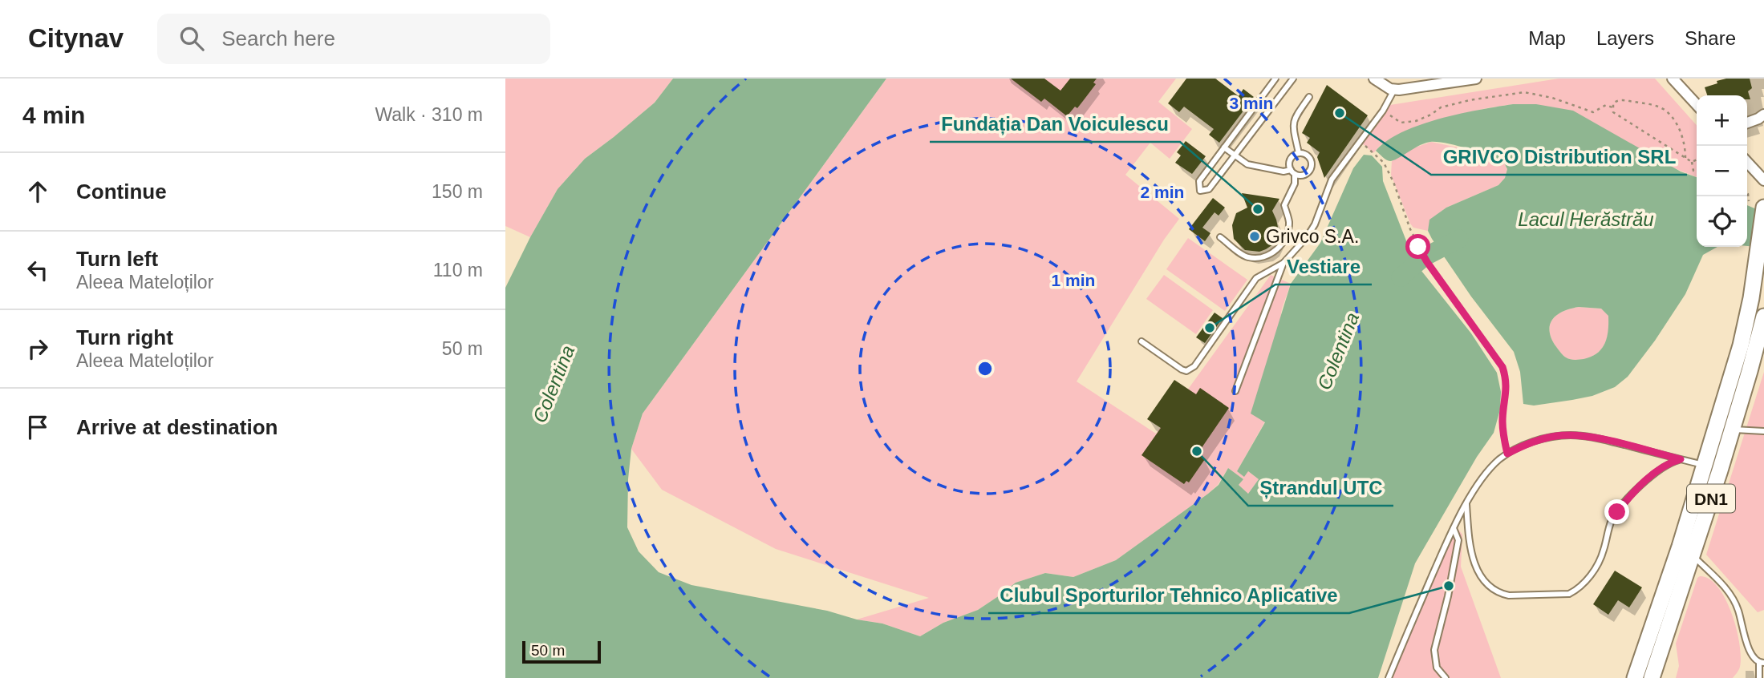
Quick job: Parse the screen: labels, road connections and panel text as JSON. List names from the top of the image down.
{
  "streets": {
    "main road": ["DN1"]
  },
  "water": ["Lacul Herăstrău", "Colentina"],
  "places": [
    "GRIVCO Distribution SRL",
    "Fundația Dan Voiculescu",
    "Grivco S.A.",
    "Vestiare",
    "Ștrandul UTC",
    "Clubul Sporturilor Tehnico Aplicative"
  ],
  "scale_bar": "50 m",
  "page": {
    "header": "Citynav",
    "search": "Search here",
    "nav": ["Map", "Layers", "Share"],
    "heading": ["4 min", "Walk · 310 m"],
    "map_buttons": ["+", "−"],
    "list": [
      ["Continue", "150 m"],
      ["Turn left", "Aleea Mateloților", "110 m"],
      ["Turn right", "Aleea Mateloților", "50 m"],
      "Arrive at destination"
    ],
    "scale": "50 m"
  },
  "rings": ["3 min", "2 min", "1 min"]
}
